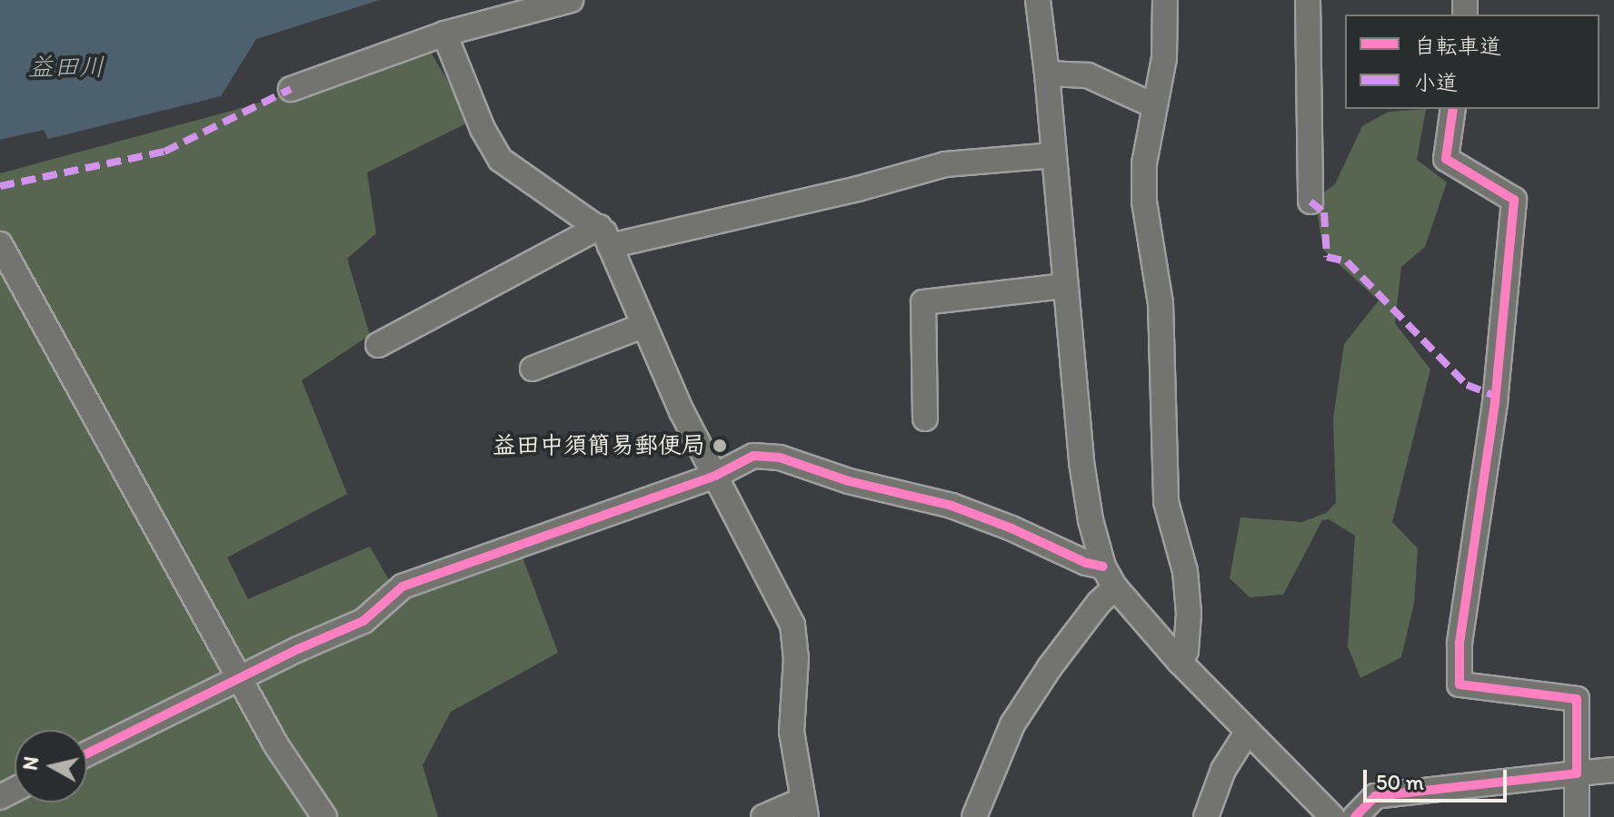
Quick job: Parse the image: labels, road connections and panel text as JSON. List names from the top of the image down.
{
  "water": ["益田川"],
  "places": ["益田中須簡易郵便局"],
  "legend": ["自転車道", "小道"],
  "scale_bar": "50 m",
  "north": "left"
}
